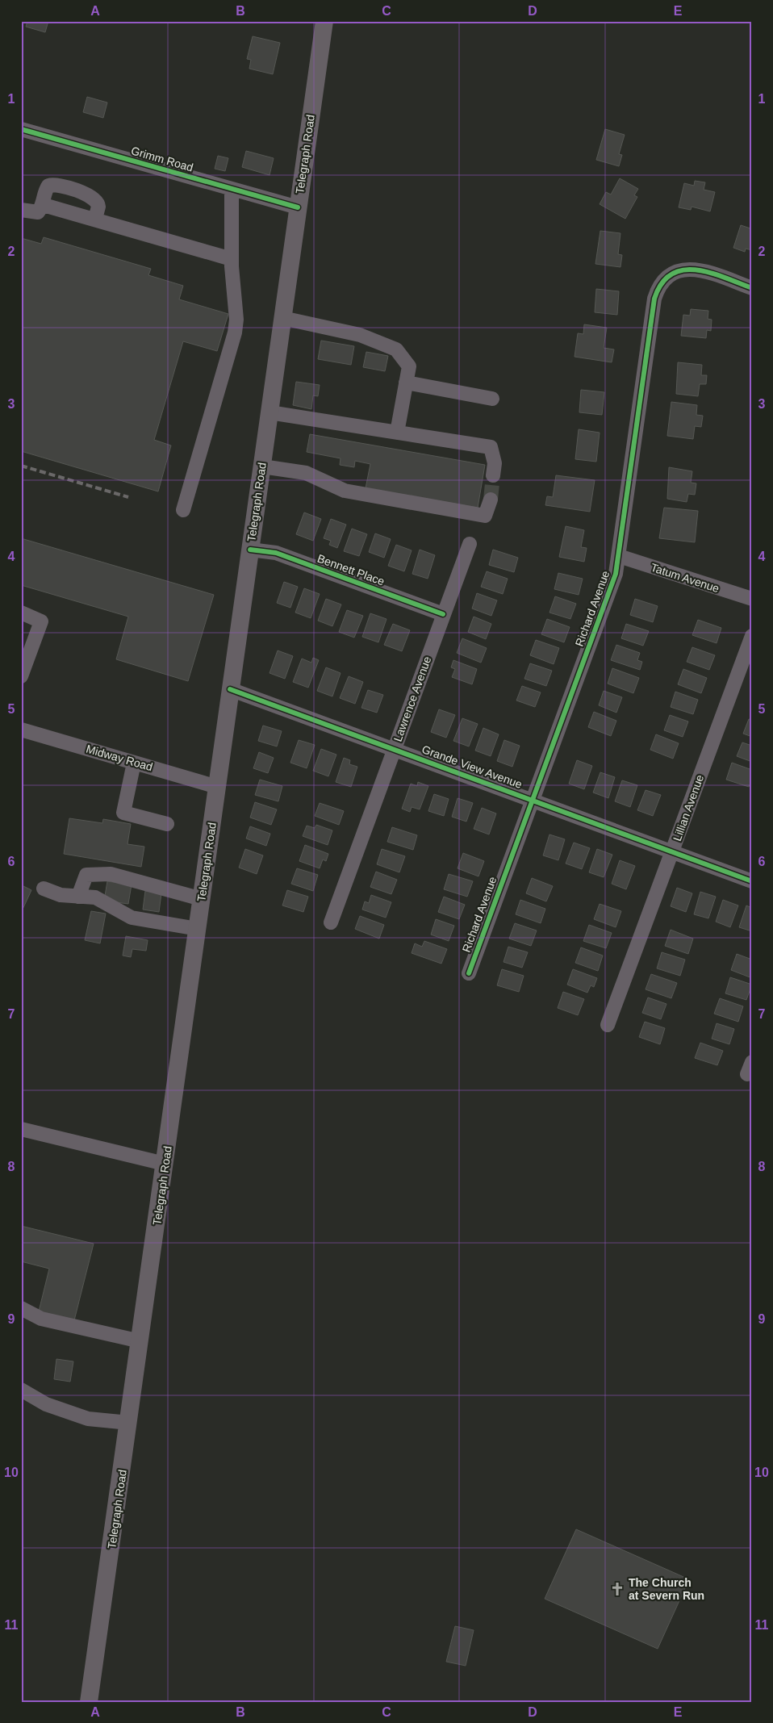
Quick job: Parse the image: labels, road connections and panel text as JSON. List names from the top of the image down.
{
  "streets": {
    "main road": ["Telegraph Road"],
    "street": [
      "Grimm Road",
      "Bennett Place",
      "Tatum Avenue",
      "Richard Avenue",
      "Lawrence Avenue",
      "Midway Road",
      "Grande View Avenue",
      "Lillian Avenue"
    ]
  },
  "crossings": [
    ["Telegraph Road", "Grimm Road"],
    ["Telegraph Road", "Bennett Place"],
    ["Telegraph Road", "Midway Road"],
    ["Telegraph Road", "Grande View Avenue"],
    ["Bennett Place", "Lawrence Avenue"],
    ["Tatum Avenue", "Richard Avenue"],
    ["Richard Avenue", "Grande View Avenue"],
    ["Lawrence Avenue", "Grande View Avenue"],
    ["Grande View Avenue", "Lillian Avenue"]
  ],
  "places": {
    "church": ["The Church at Severn Run"]
  },
  "grid": {
    "columns": [
      "A",
      "B",
      "C",
      "D",
      "E"
    ],
    "rows": [
      "1",
      "2",
      "3",
      "4",
      "5",
      "6",
      "7",
      "8",
      "9",
      "10",
      "11"
    ]
  }
}
